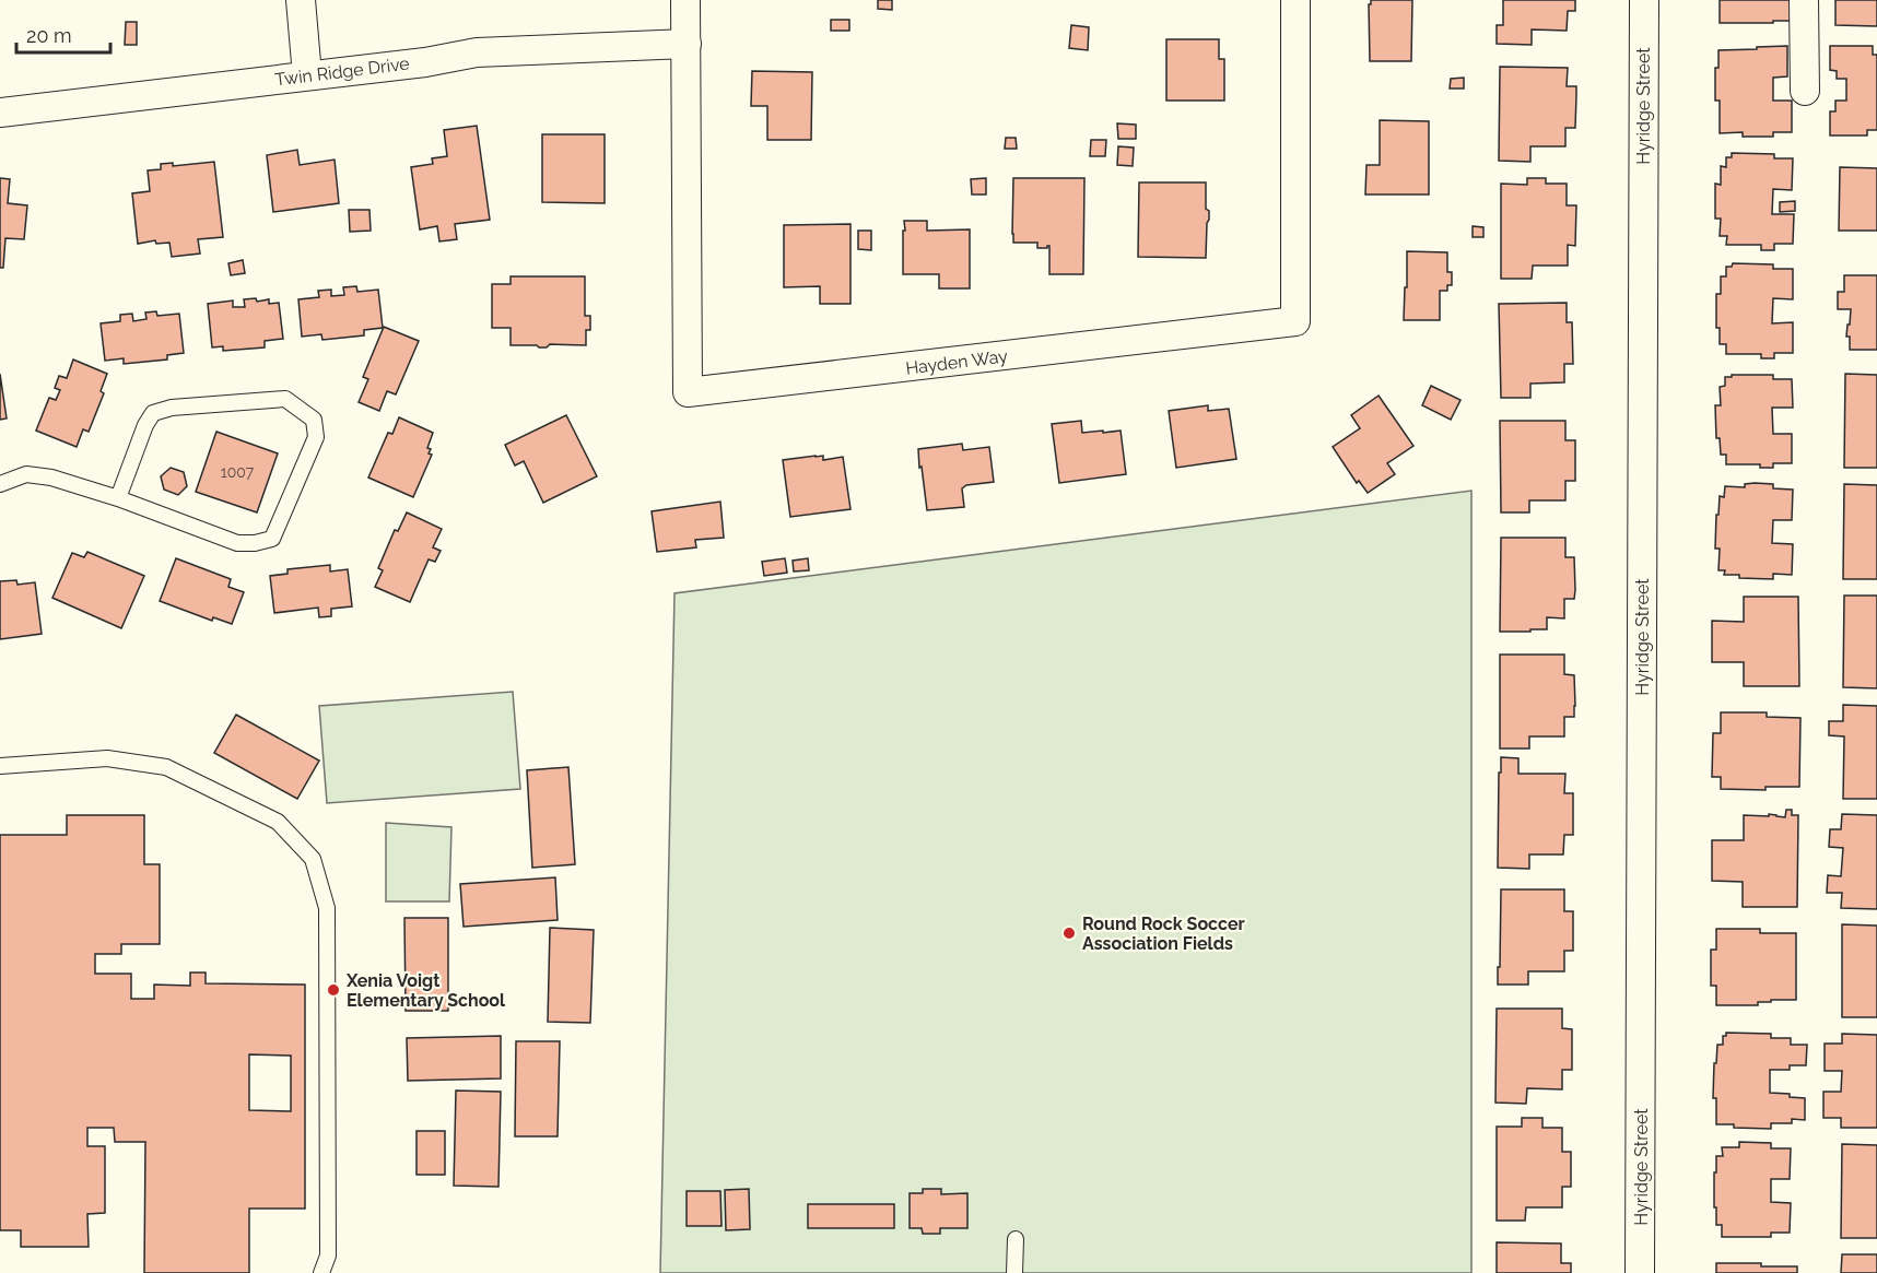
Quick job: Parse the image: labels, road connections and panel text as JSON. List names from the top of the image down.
{
  "streets": {
    "street": ["Twin Ridge Drive", "Hyridge Street", "Hayden Way"]
  },
  "crossings": [
    ["Twin Ridge Drive", "Hayden Way"]
  ],
  "places": ["Round Rock Soccer Association Fields", "Xenia Voigt Elementary School"],
  "house_numbers": ["1007"],
  "scale_bar": "20 m"
}
